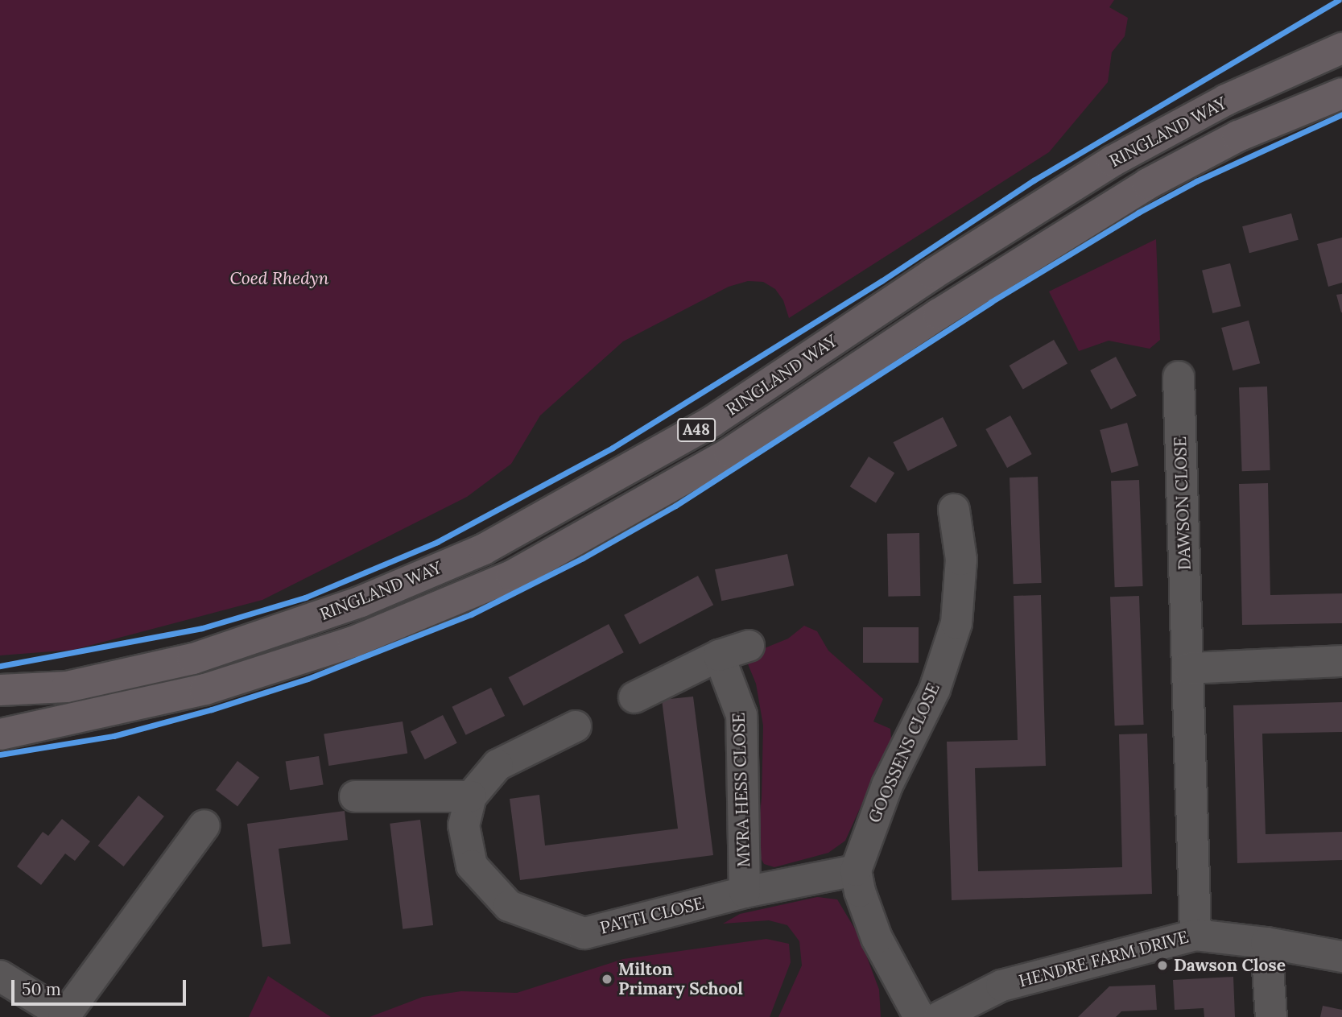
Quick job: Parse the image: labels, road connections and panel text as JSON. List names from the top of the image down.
{
  "streets": {
    "main road": ["RINGLAND WAY", "A48"],
    "street": [
      "DAWSON CLOSE",
      "GOOSSENS CLOSE",
      "MYRA HESS CLOSE",
      "PATTI CLOSE",
      "HENDRE FARM DRIVE"
    ]
  },
  "crossings": [
    ["DAWSON CLOSE", "HENDRE FARM DRIVE"],
    ["GOOSSENS CLOSE", "PATTI CLOSE"],
    ["MYRA HESS CLOSE", "PATTI CLOSE"]
  ],
  "parks": ["Coed Rhedyn"],
  "places": ["Dawson Close", "Milton Primary School"],
  "scale_bar": "50 m"
}
